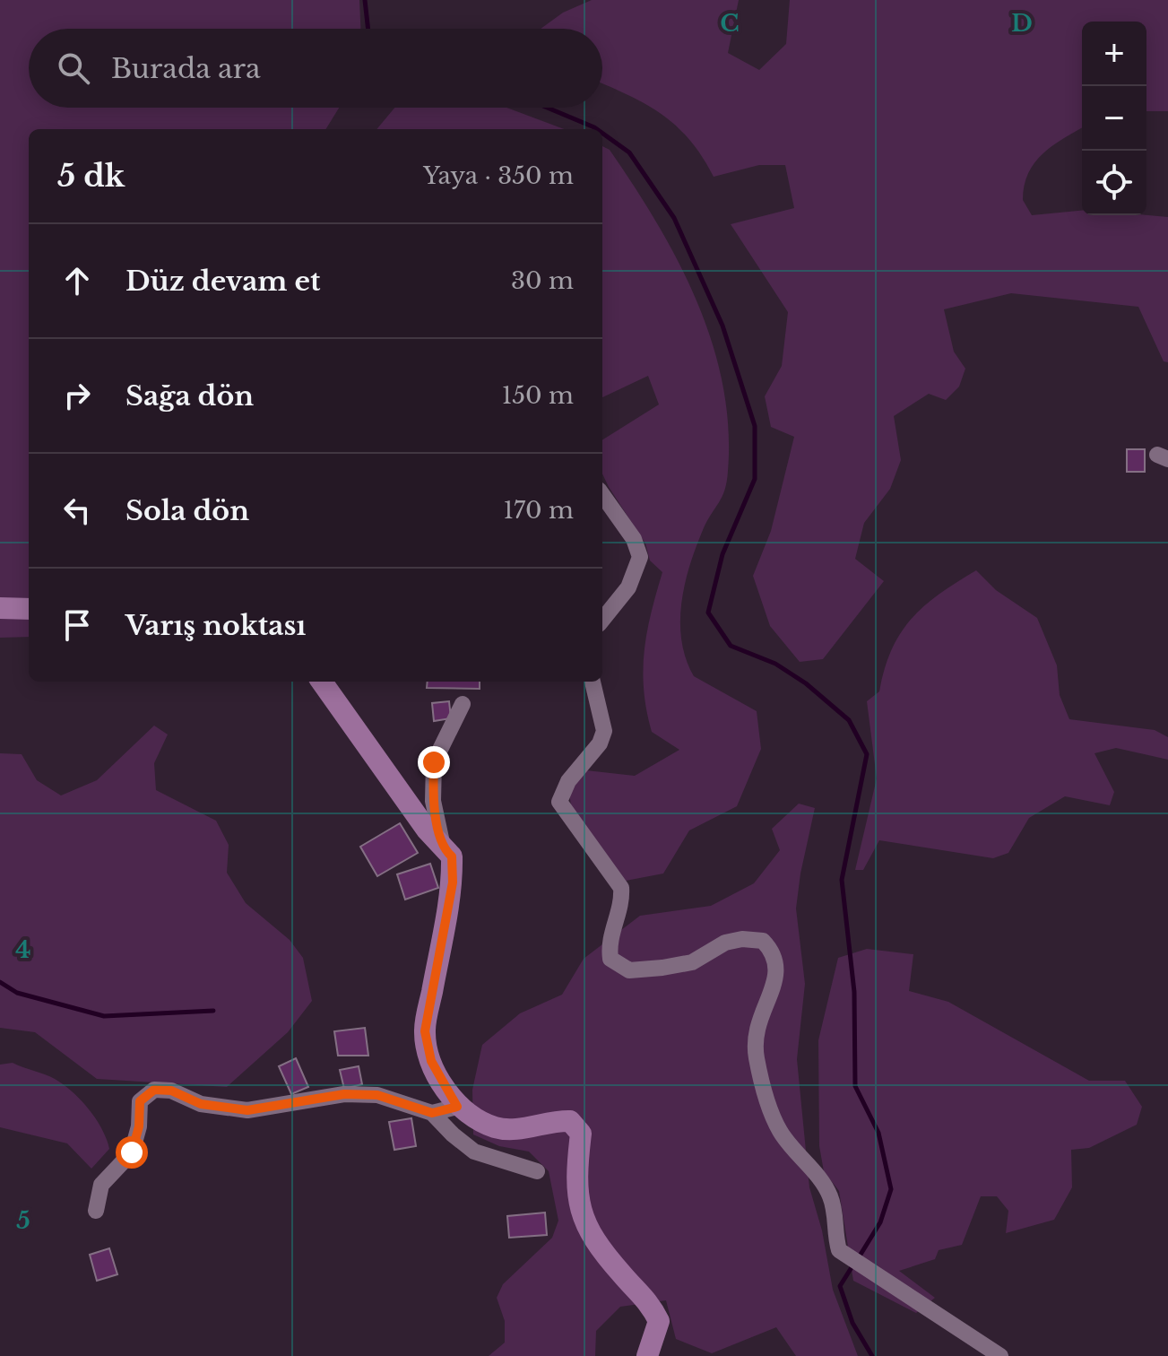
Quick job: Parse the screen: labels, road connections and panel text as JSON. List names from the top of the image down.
{
  "page": {
    "map_buttons": ["+", "−"],
    "search": "Burada ara",
    "heading": ["5 dk", "Yaya · 350 m"],
    "list": [
      ["Düz devam et", "30 m"],
      ["Sağa dön", "150 m"],
      ["Sola dön", "170 m"],
      "Varış noktası"
    ]
  },
  "grid": {
    "columns": ["C", "D"],
    "rows": ["4", "5"]
  }
}
